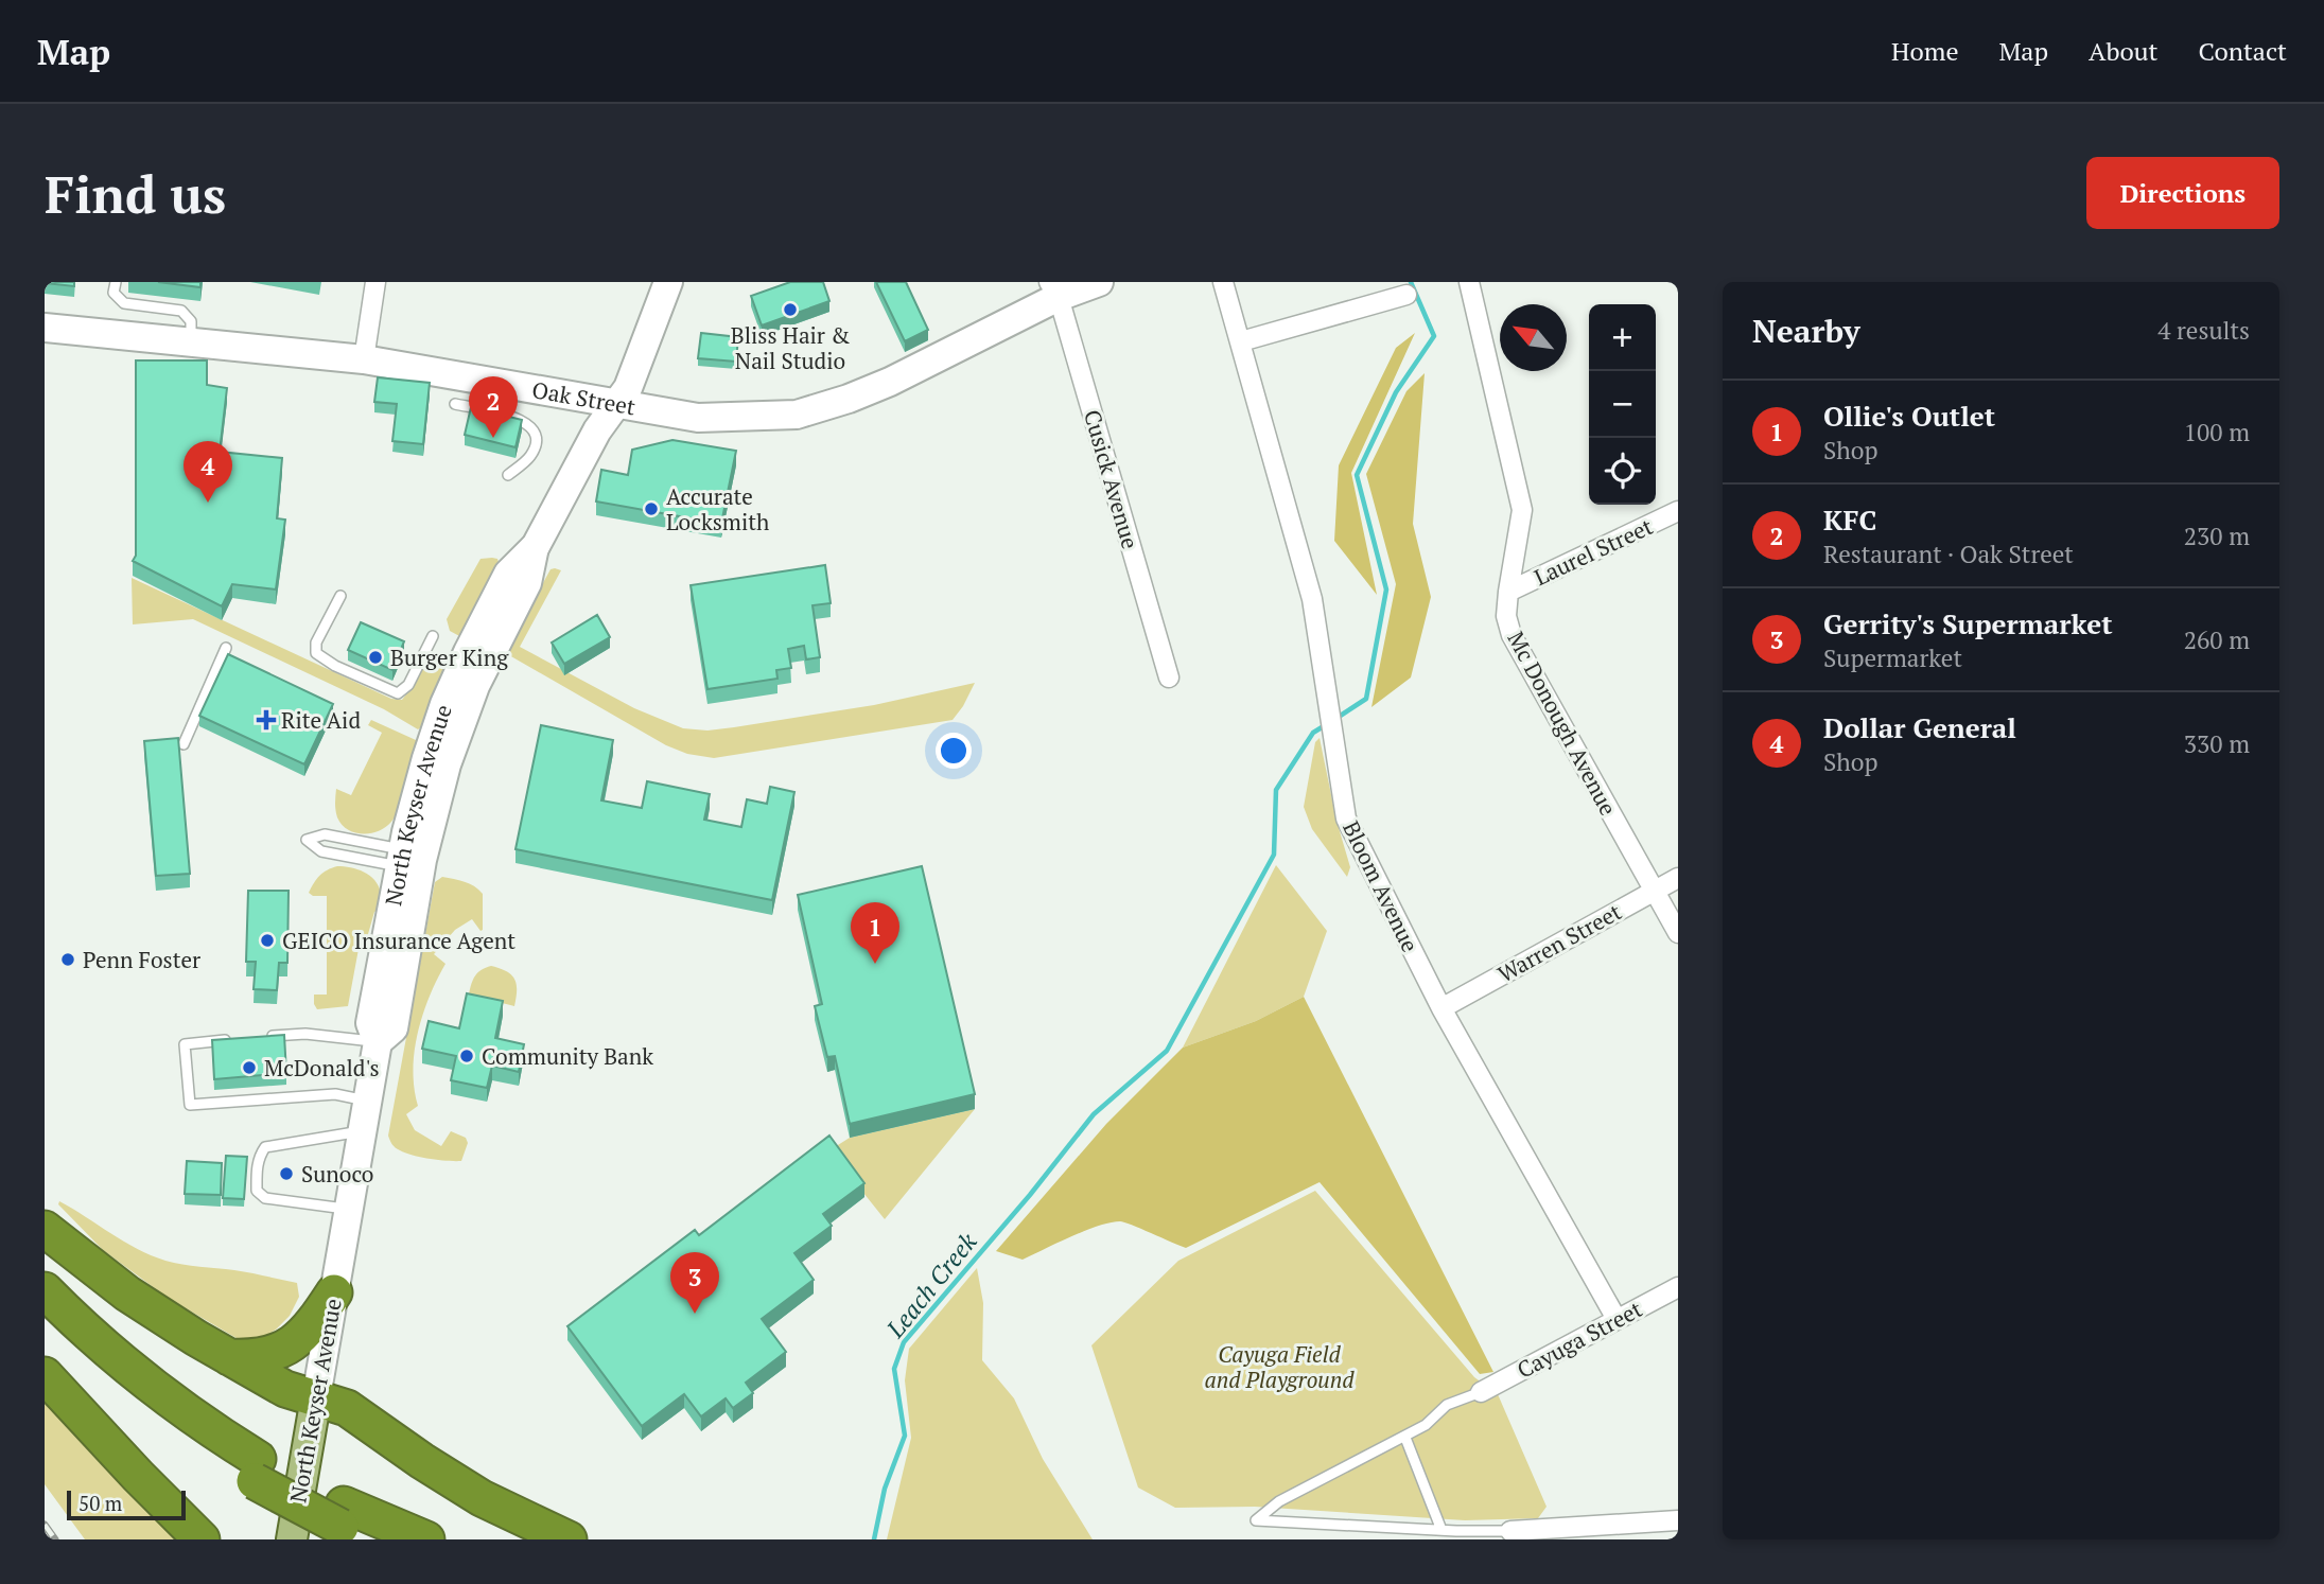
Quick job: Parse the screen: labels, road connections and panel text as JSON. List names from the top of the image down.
{
  "streets": {
    "main road": ["Oak Street", "North Keyser Avenue"],
    "street": [
      "Cusick Avenue",
      "Laurel Street",
      "Mc Donough Avenue",
      "Bloom Avenue",
      "Warren Street",
      "Cayuga Street"
    ]
  },
  "crossings": [
    ["Oak Street", "Cusick Avenue"],
    ["Oak Street", "North Keyser Avenue"],
    ["Laurel Street", "Mc Donough Avenue"],
    ["Mc Donough Avenue", "Warren Street"],
    ["Bloom Avenue", "Warren Street"],
    ["Bloom Avenue", "Cayuga Street"]
  ],
  "water": ["Leach Creek"],
  "parks": ["Cayuga Field and Playground"],
  "places": {
    "other": [
      "Bliss Hair & Nail Studio",
      "Accurate Locksmith",
      "Burger King",
      "GEICO Insurance Agent",
      "Penn Foster",
      "Community Bank",
      "McDonald's",
      "Sunoco"
    ],
    "health": ["Rite Aid"]
  },
  "scale_bar": "50 m",
  "north": "top left",
  "page": {
    "header": "Map",
    "nav": [
      "Home",
      "Map",
      "About",
      "Contact"
    ],
    "buttons": "Directions",
    "title": "Find us",
    "heading": ["Nearby", "4 results"],
    "map_buttons": ["+", "−"],
    "pins": [
      "2",
      "4",
      "1",
      "3"
    ],
    "list": [
      {
        "mark": "1",
        "name": "Ollie's Outlet",
        "note": "Shop",
        "value": "100 m"
      },
      {
        "mark": "2",
        "name": "KFC",
        "note": "Restaurant · Oak Street",
        "value": "230 m"
      },
      {
        "mark": "3",
        "name": "Gerrity's Supermarket",
        "note": "Supermarket",
        "value": "260 m"
      },
      {
        "mark": "4",
        "name": "Dollar General",
        "note": "Shop",
        "value": "330 m"
      }
    ],
    "scale": "50 m"
  }
}
